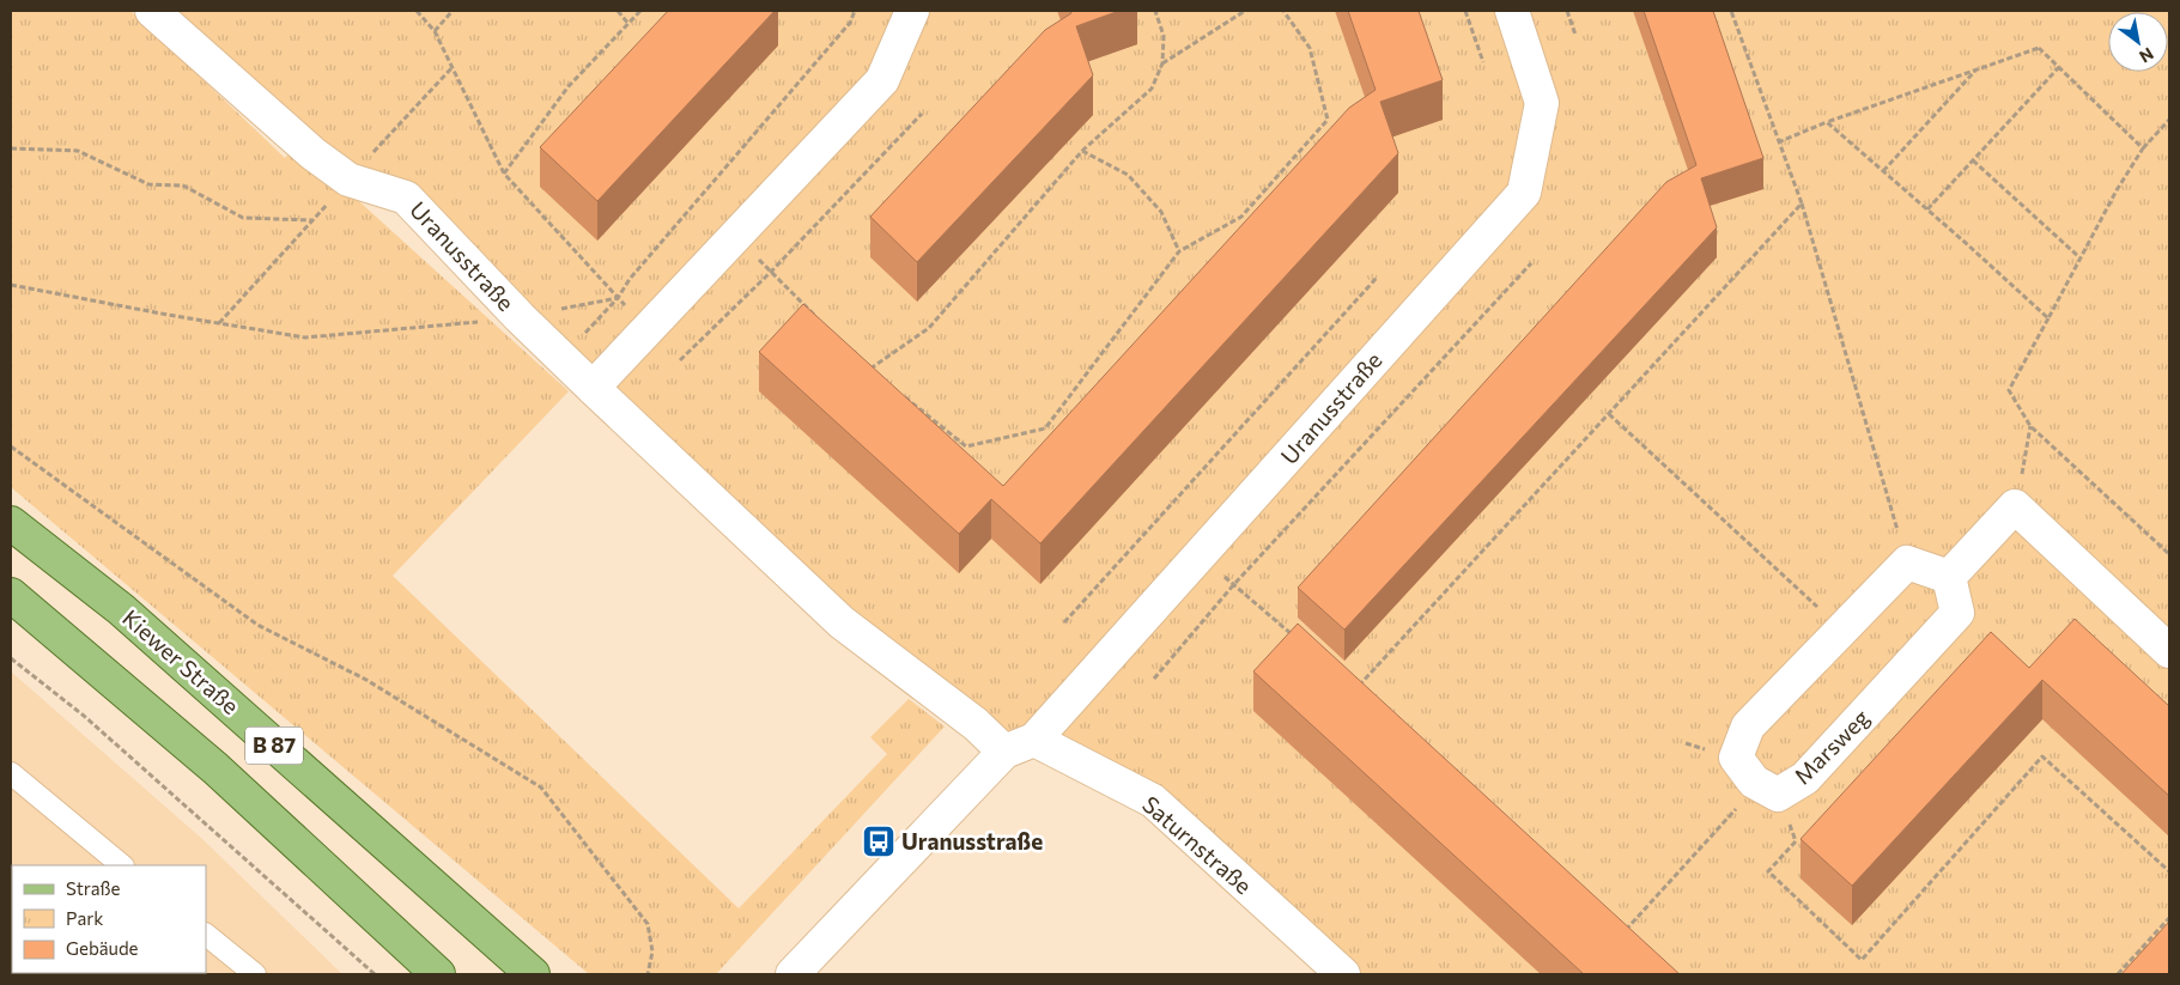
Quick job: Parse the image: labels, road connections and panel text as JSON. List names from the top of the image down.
{
  "streets": {
    "main road": ["Kiewer Straße", "B 87"],
    "street": ["Uranusstraße", "Marsweg", "Saturnstraße"]
  },
  "crossings": [
    ["Uranusstraße", "Saturnstraße"]
  ],
  "places": {
    "bus stop": ["Uranusstraße"]
  },
  "legend": ["Straße", "Park", "Gebäude"],
  "north": "bottom right"
}
